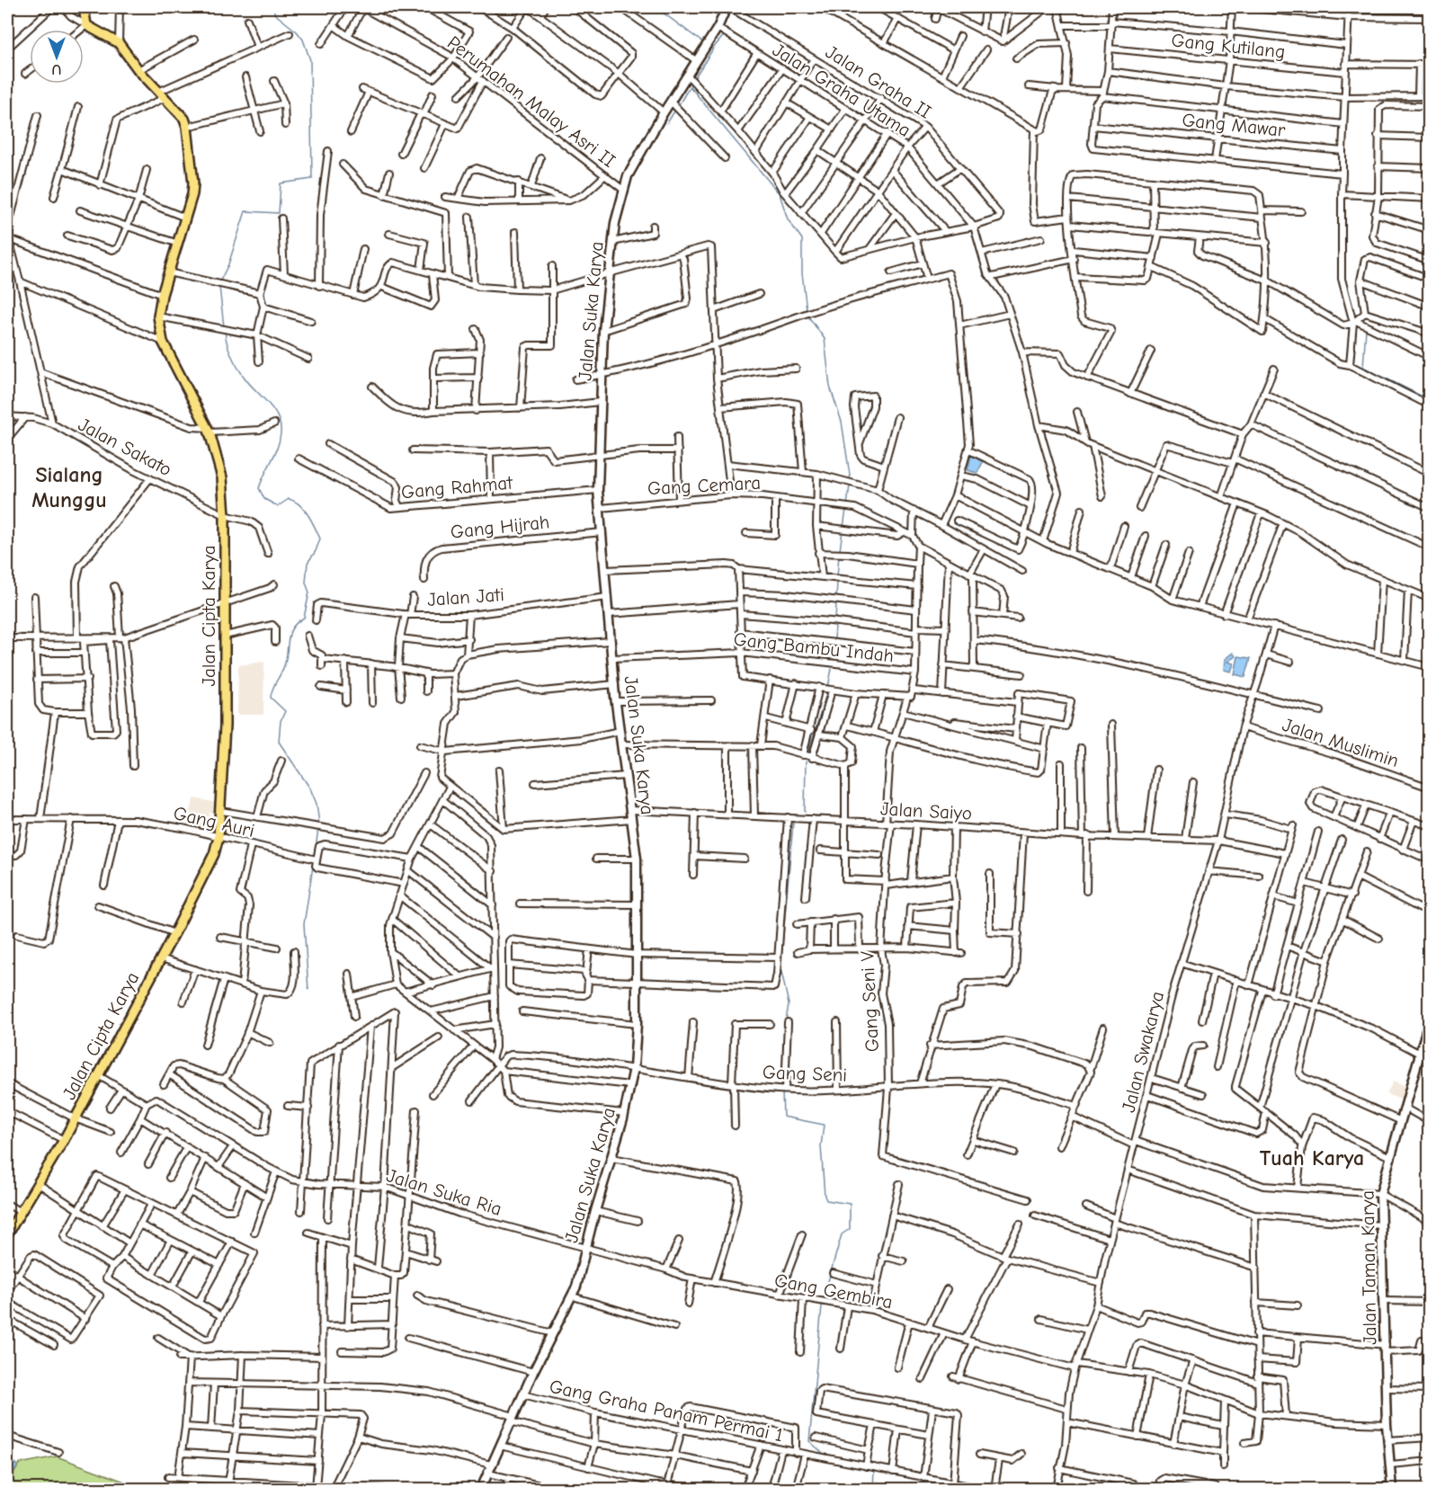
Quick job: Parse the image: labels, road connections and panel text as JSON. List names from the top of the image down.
{
  "streets": {
    "main road": ["Jalan Suka Karya", "Jalan Cipta Karya", "Jalan Taman Karya"],
    "street": [
      "Gang Kutilang",
      "Jalan Graha II",
      "Jalan Graha Utama",
      "Perumahan Malay Asri II",
      "Gang Mawar",
      "Jalan Sakato",
      "Gang Cemara",
      "Gang Rahmat",
      "Gang Hijrah",
      "Jalan Jati",
      "Gang Bambu Indah",
      "Jalan Muslimin",
      "Jalan Saiyo",
      "Gang Auri",
      "Gang Seni V",
      "Jalan Swakarya",
      "Gang Seni",
      "Jalan Suka Ria",
      "Gang Gembira",
      "Gang Graha Panam Permai 1"
    ]
  },
  "crossings": [
    ["Jalan Graha II", "Jalan Graha Utama"],
    ["Jalan Graha II", "Jalan Suka Karya"],
    ["Jalan Graha Utama", "Jalan Suka Karya"],
    ["Perumahan Malay Asri II", "Jalan Suka Karya"],
    ["Jalan Suka Karya", "Gang Cemara"],
    ["Jalan Suka Karya", "Gang Rahmat"],
    ["Jalan Suka Karya", "Gang Hijrah"],
    ["Jalan Suka Karya", "Jalan Jati"],
    ["Jalan Suka Karya", "Gang Bambu Indah"],
    ["Jalan Suka Karya", "Jalan Saiyo"],
    ["Jalan Suka Karya", "Gang Seni"],
    ["Jalan Suka Karya", "Jalan Suka Ria"],
    ["Jalan Suka Karya", "Gang Gembira"],
    ["Jalan Suka Karya", "Gang Graha Panam Permai 1"],
    ["Jalan Sakato", "Jalan Cipta Karya"],
    ["Jalan Cipta Karya", "Gang Auri"],
    ["Jalan Muslimin", "Jalan Swakarya"],
    ["Jalan Saiyo", "Gang Seni V"],
    ["Jalan Saiyo", "Jalan Swakarya"],
    ["Gang Seni V", "Gang Seni"],
    ["Jalan Swakarya", "Gang Gembira"],
    ["Jalan Suka Ria", "Gang Gembira"],
    ["Jalan Taman Karya", "Gang Gembira"]
  ],
  "districts": ["Sialang Munggu", "Tuah Karya"],
  "north": "bottom"
}
